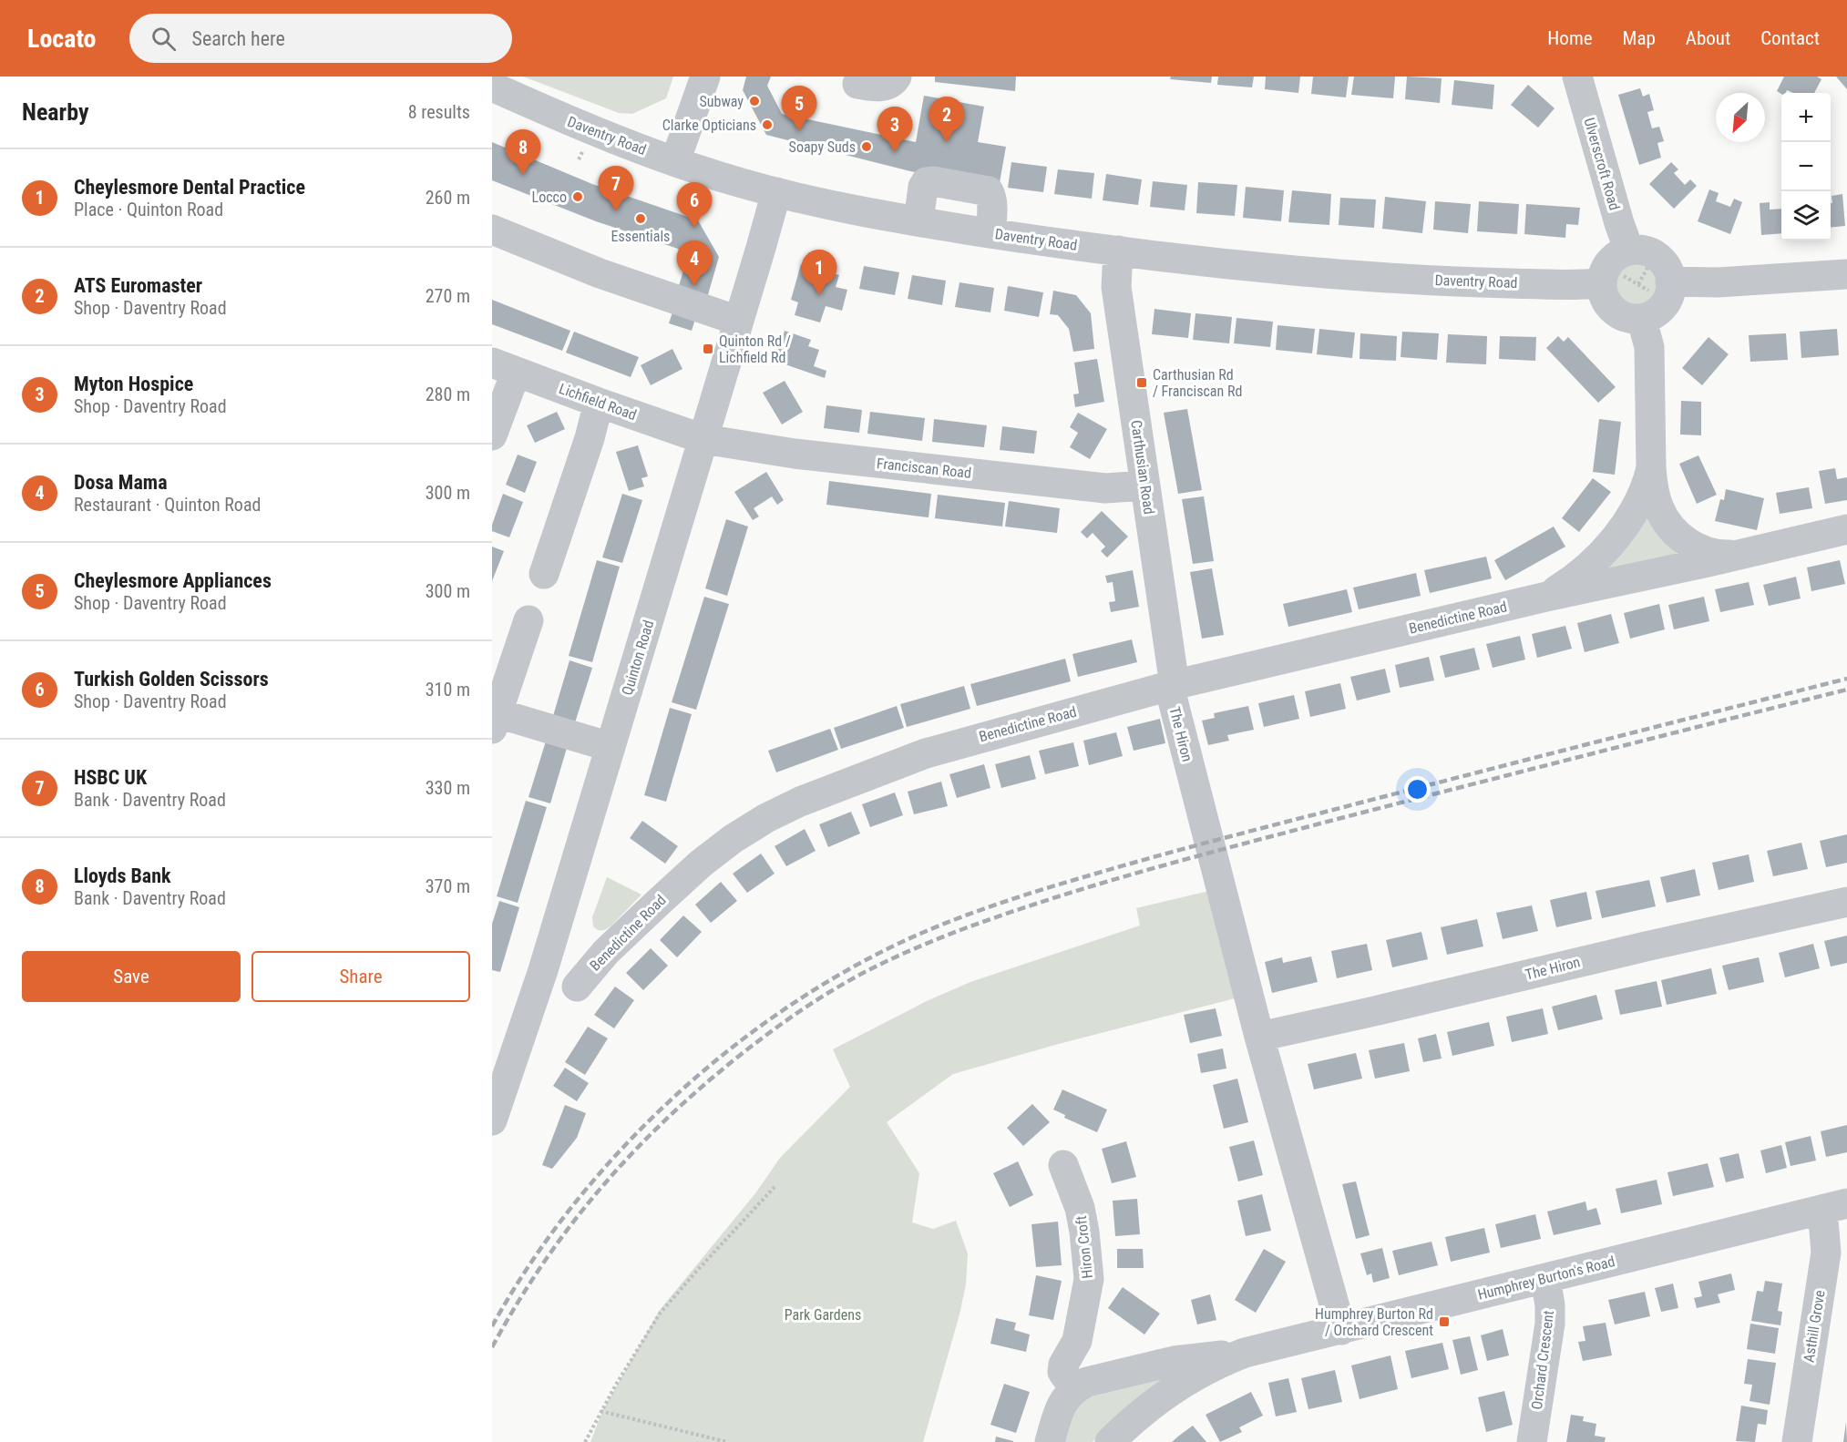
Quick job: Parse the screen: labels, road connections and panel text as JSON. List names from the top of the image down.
{
  "streets": {
    "street": [
      "Daventry Road",
      "Ulverscroft Road",
      "Lichfield Road",
      "Carthusian Road",
      "Franciscan Road",
      "Benedictine Road",
      "Quinton Road",
      "The Hiron",
      "Hiron Croft",
      "Humphrey Burton's Road",
      "Asthill Grove",
      "Orchard Crescent"
    ]
  },
  "crossings": [
    ["Daventry Road", "Ulverscroft Road"],
    ["Daventry Road", "Carthusian Road"],
    ["Daventry Road", "Quinton Road"],
    ["Ulverscroft Road", "Benedictine Road"],
    ["Lichfield Road", "Franciscan Road"],
    ["Lichfield Road", "Quinton Road"],
    ["Carthusian Road", "Franciscan Road"],
    ["Carthusian Road", "Benedictine Road"],
    ["Carthusian Road", "The Hiron"],
    ["Franciscan Road", "Quinton Road"],
    ["Benedictine Road", "The Hiron"],
    ["The Hiron", "Humphrey Burton's Road"],
    ["Hiron Croft", "Humphrey Burton's Road"],
    ["Humphrey Burton's Road", "Asthill Grove"],
    ["Humphrey Burton's Road", "Orchard Crescent"]
  ],
  "parks": ["Park Gardens"],
  "places": {
    "other": [
      "Subway",
      "Clarke Opticians",
      "Soapy Suds",
      "Locco",
      "Essentials"
    ],
    "transit": ["Quinton Rd / Lichfield Rd", "Carthusian Rd / Franciscan Rd", "Humphrey Burton Rd / Orchard Crescent"]
  },
  "north": "bottom left",
  "page": {
    "header": "Locato",
    "search": "Search here",
    "nav": [
      "Home",
      "Map",
      "About",
      "Contact"
    ],
    "heading": ["Nearby", "8 results"],
    "pins": [
      "5",
      "2",
      "3",
      "8",
      "7",
      "6",
      "4",
      "1"
    ],
    "map_buttons": ["+", "−"],
    "list": [
      {
        "mark": "1",
        "name": "Cheylesmore Dental Practice",
        "note": "Place · Quinton Road",
        "value": "260 m"
      },
      {
        "mark": "2",
        "name": "ATS Euromaster",
        "note": "Shop · Daventry Road",
        "value": "270 m"
      },
      {
        "mark": "3",
        "name": "Myton Hospice",
        "note": "Shop · Daventry Road",
        "value": "280 m"
      },
      {
        "mark": "4",
        "name": "Dosa Mama",
        "note": "Restaurant · Quinton Road",
        "value": "300 m"
      },
      {
        "mark": "5",
        "name": "Cheylesmore Appliances",
        "note": "Shop · Daventry Road",
        "value": "300 m"
      },
      {
        "mark": "6",
        "name": "Turkish Golden Scissors",
        "note": "Shop · Daventry Road",
        "value": "310 m"
      },
      {
        "mark": "7",
        "name": "HSBC UK",
        "note": "Bank · Daventry Road",
        "value": "330 m"
      },
      {
        "mark": "8",
        "name": "Lloyds Bank",
        "note": "Bank · Daventry Road",
        "value": "370 m"
      }
    ],
    "buttons": ["Save", "Share"]
  }
}
